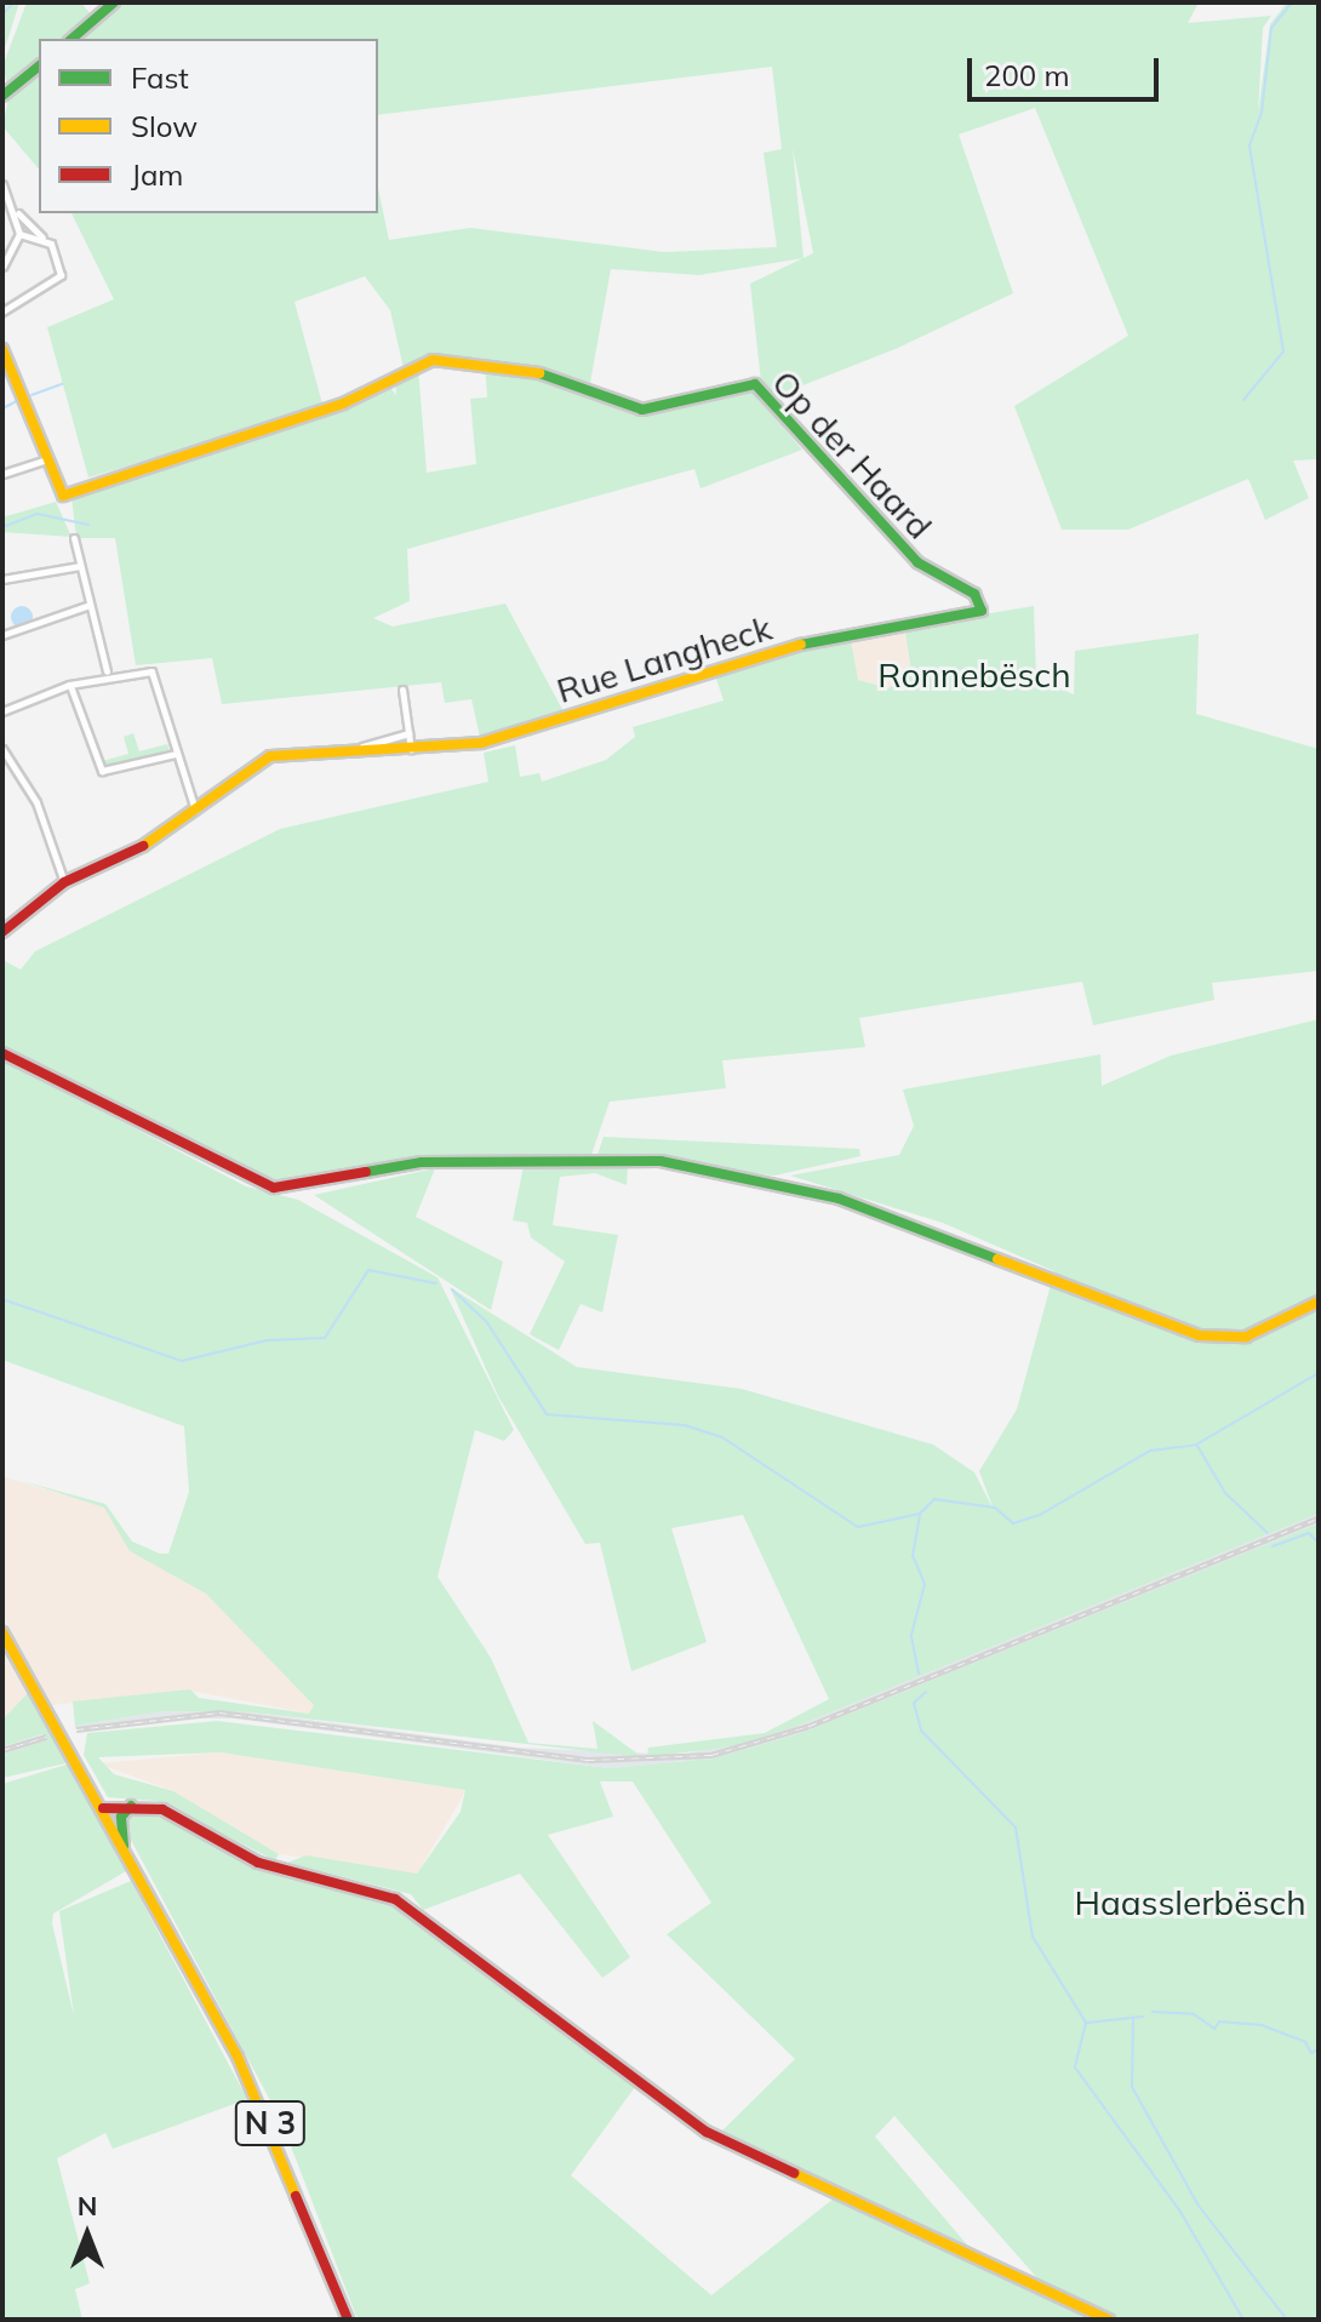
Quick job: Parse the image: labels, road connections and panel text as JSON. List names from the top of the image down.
{
  "streets": {
    "main road": ["Op der Haard", "Rue Langheck", "N 3"]
  },
  "crossings": [
    ["Op der Haard", "Rue Langheck"]
  ],
  "parks": ["Ronnebësch", "Haasslerbësch"],
  "legend": ["Fast", "Slow", "Jam"],
  "scale_bar": "200 m",
  "north": "top"
}
